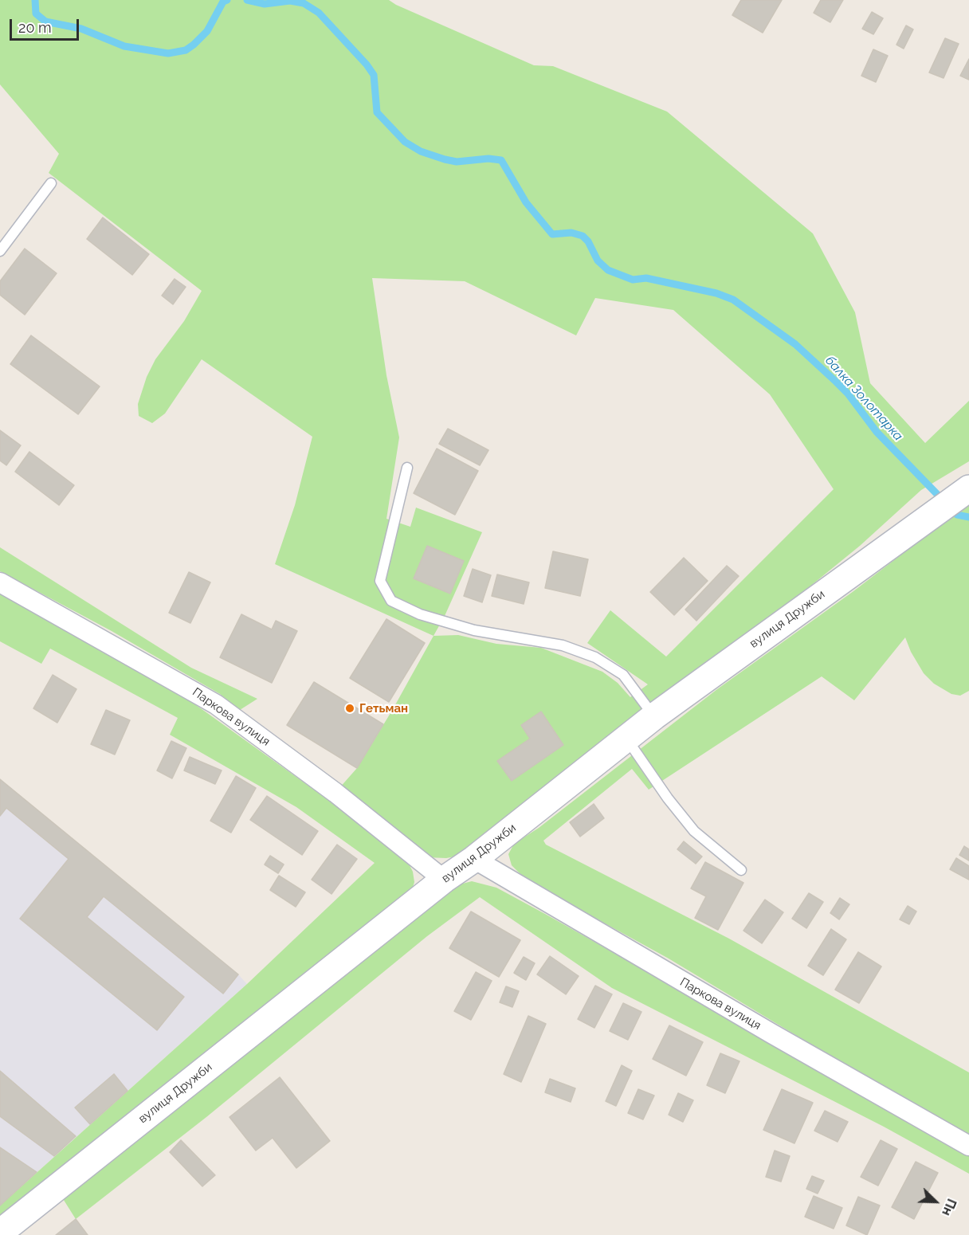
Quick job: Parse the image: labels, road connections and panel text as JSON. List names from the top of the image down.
{
  "streets": {
    "street": ["вулиця Дружби", "Паркова вулиця"]
  },
  "crossings": [
    ["вулиця Дружби", "Паркова вулиця"]
  ],
  "water": ["балка Золотарка"],
  "places": ["Гетьман"],
  "scale_bar": "20 m",
  "north": "bottom right"
}
